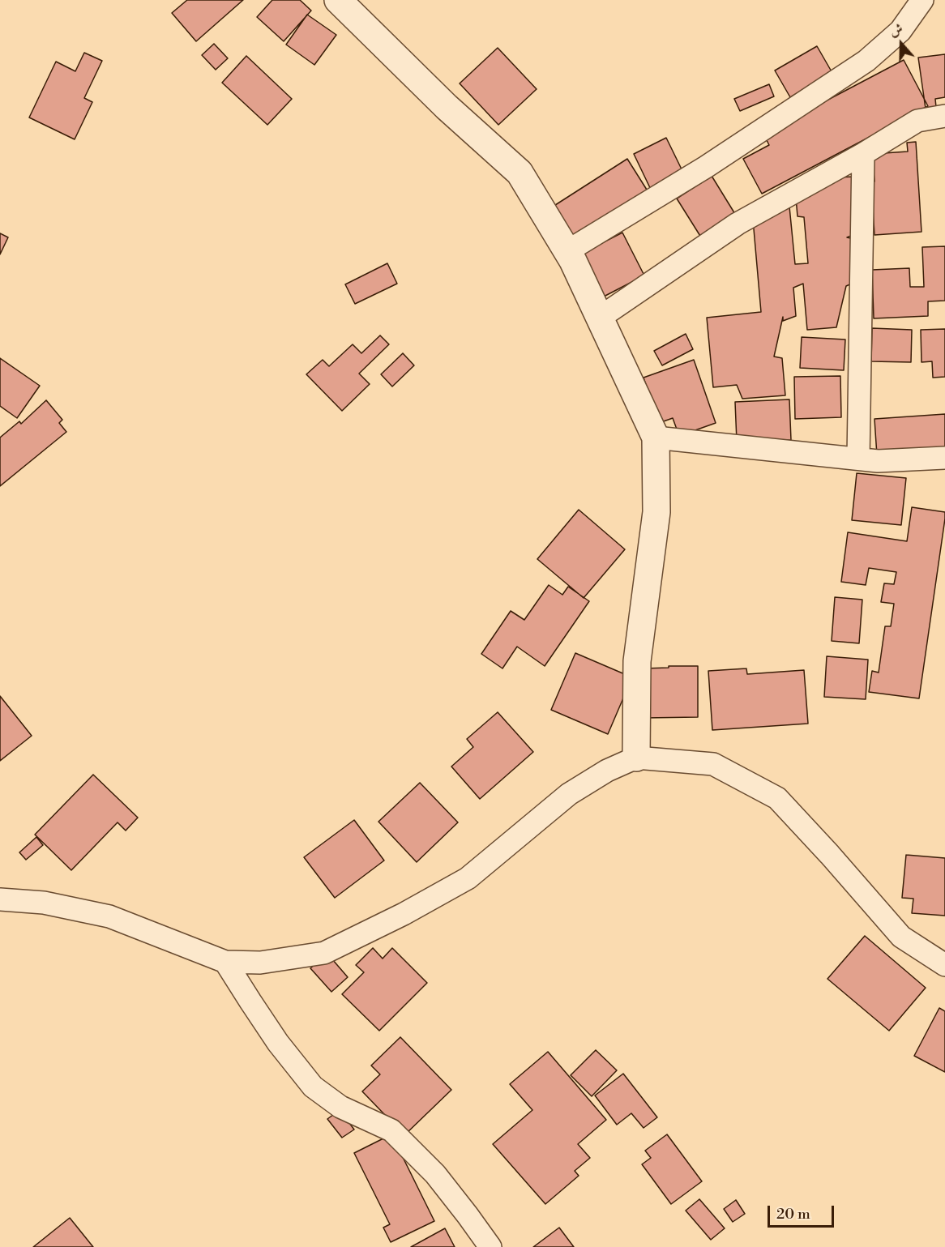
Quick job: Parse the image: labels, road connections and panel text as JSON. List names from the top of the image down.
{
  "scale_bar": "20 m",
  "north": "top"
}
